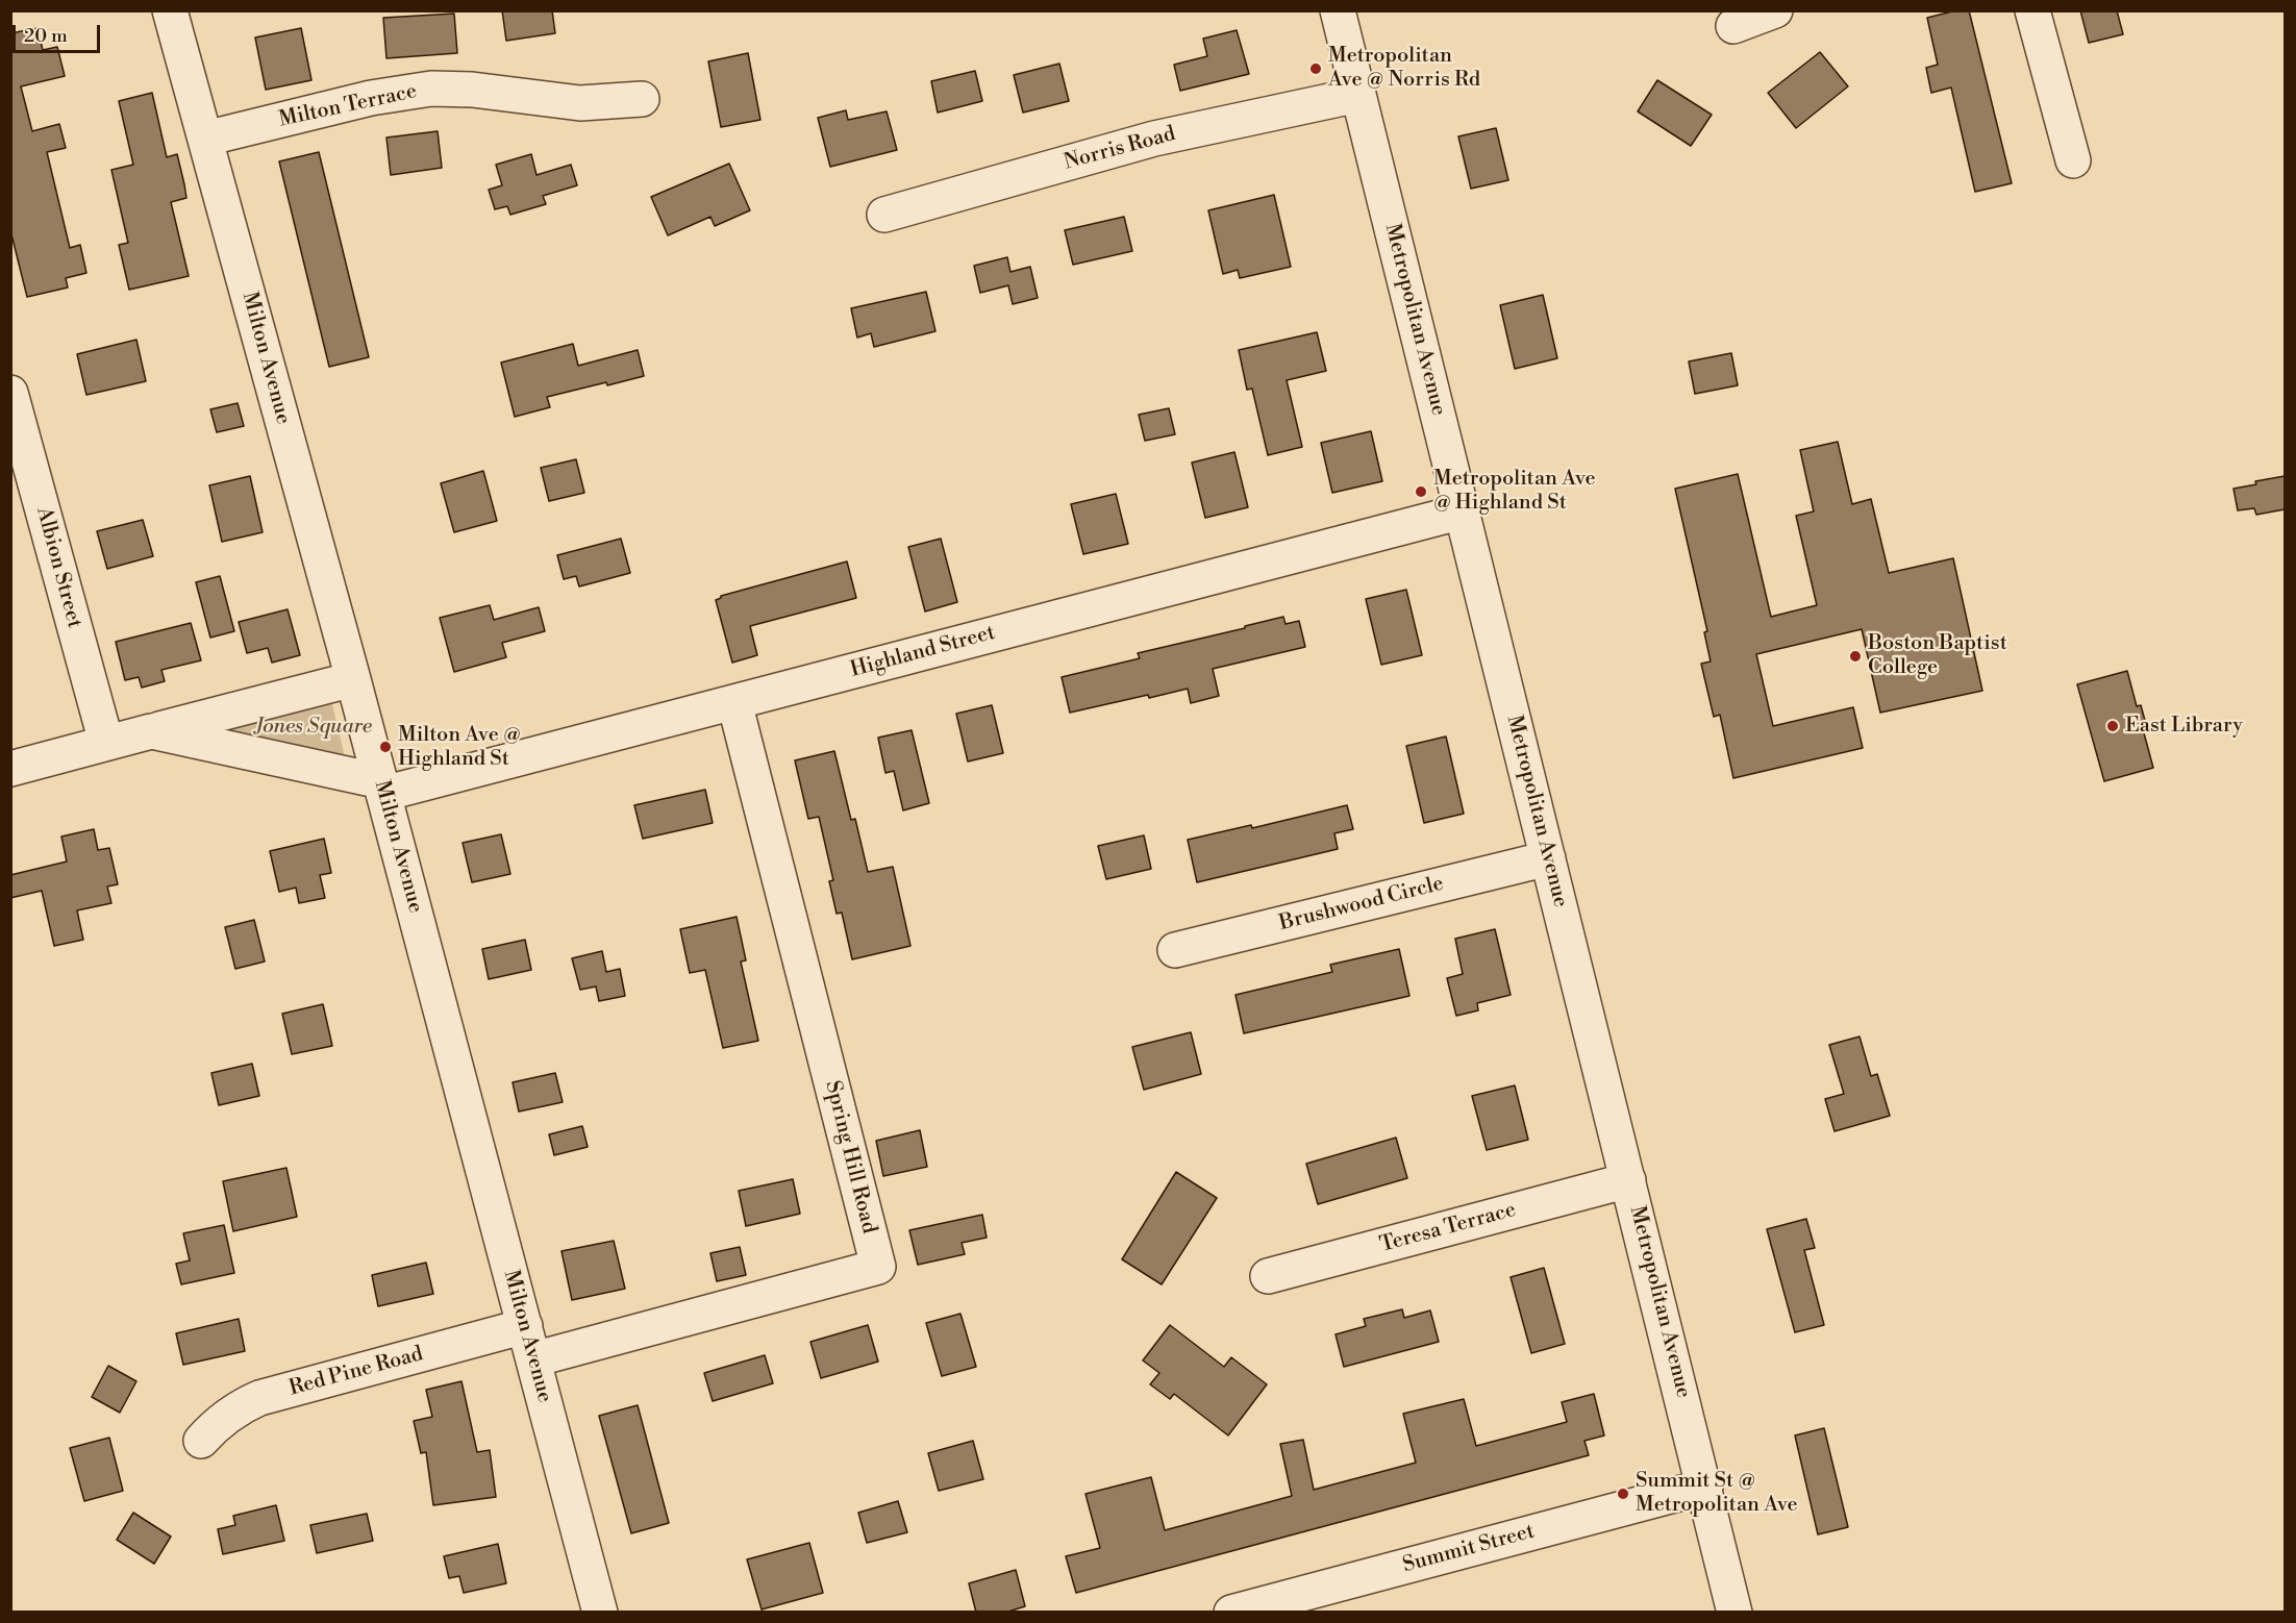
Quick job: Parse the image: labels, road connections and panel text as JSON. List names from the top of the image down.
{
  "streets": {
    "street": [
      "Milton Terrace",
      "Norris Road",
      "Metropolitan Avenue",
      "Milton Avenue",
      "Albion Street",
      "Highland Street",
      "Brushwood Circle",
      "Spring Hill Road",
      "Teresa Terrace",
      "Red Pine Road",
      "Summit Street"
    ]
  },
  "crossings": [
    ["Milton Terrace", "Milton Avenue"],
    ["Norris Road", "Metropolitan Avenue"],
    ["Metropolitan Avenue", "Highland Street"],
    ["Metropolitan Avenue", "Brushwood Circle"],
    ["Metropolitan Avenue", "Teresa Terrace"],
    ["Metropolitan Avenue", "Summit Street"],
    ["Milton Avenue", "Highland Street"],
    ["Milton Avenue", "Spring Hill Road"],
    ["Milton Avenue", "Red Pine Road"],
    ["Albion Street", "Highland Street"],
    ["Highland Street", "Spring Hill Road"]
  ],
  "parks": ["Jones Square"],
  "places": [
    "Metropolitan Ave @ Norris Rd",
    "Metropolitan Ave @ Highland St",
    "Boston Baptist College",
    "East Library",
    "Milton Ave @ Highland St",
    "Summit St @ Metropolitan Ave"
  ],
  "scale_bar": "20 m"
}
